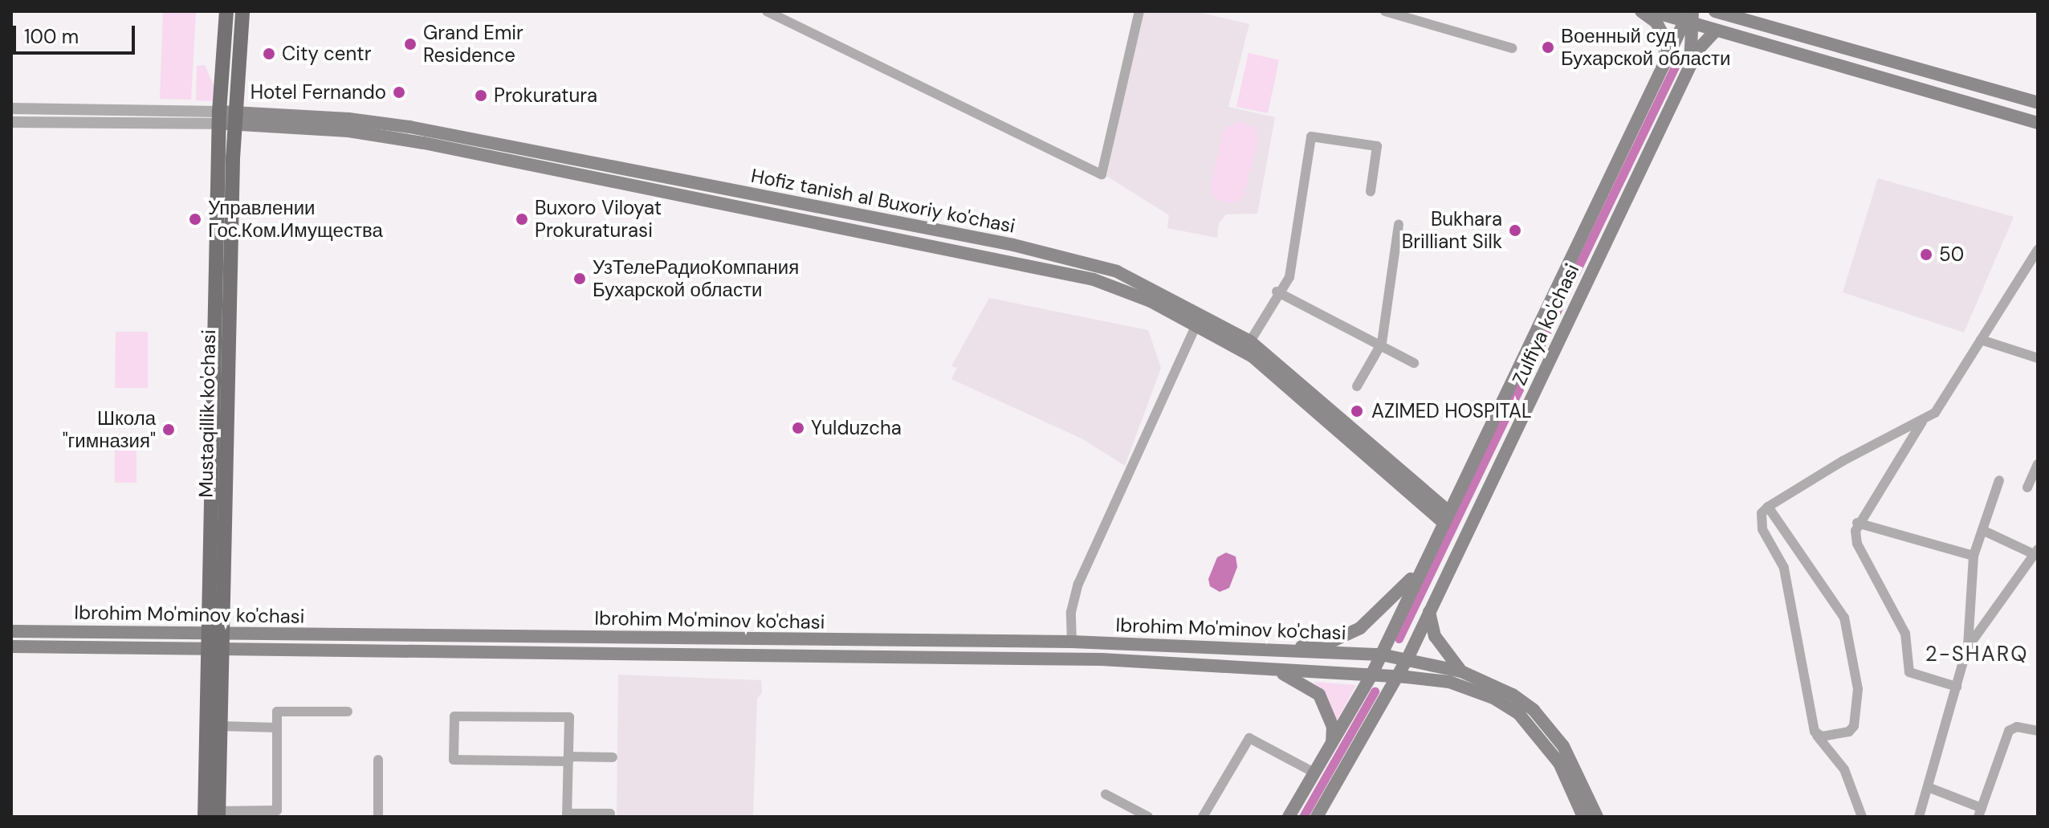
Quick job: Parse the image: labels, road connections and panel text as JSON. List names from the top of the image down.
{
  "streets": {
    "main road": [
      "Hofiz tanish al Buxoriy ko'chasi",
      "Zulfiya ko'chasi",
      "Mustaqillik ko'chasi",
      "Ibrohim Mo'minov ko'chasi"
    ]
  },
  "crossings": [
    ["Hofiz tanish al Buxoriy ko'chasi", "Mustaqillik ko'chasi"],
    ["Zulfiya ko'chasi", "Ibrohim Mo'minov ko'chasi"],
    ["Mustaqillik ko'chasi", "Ibrohim Mo'minov ko'chasi"]
  ],
  "districts": ["2-SHARQ"],
  "places": [
    "Grand Emir Residence",
    "Военный суд Бухарской области",
    "City centr",
    "Hotel Fernando",
    "Prokuratura",
    "Управлении Гос.Ком.Имущества",
    "Buxoro Viloyat Prokuraturasi",
    "Bukhara Brilliant Silk",
    "50",
    "УзТелеРадиоКомпания Бухарской области",
    "AZIMED HOSPITAL",
    "Yulduzcha",
    "Школа \"гимназия\""
  ],
  "scale_bar": "100 m"
}
